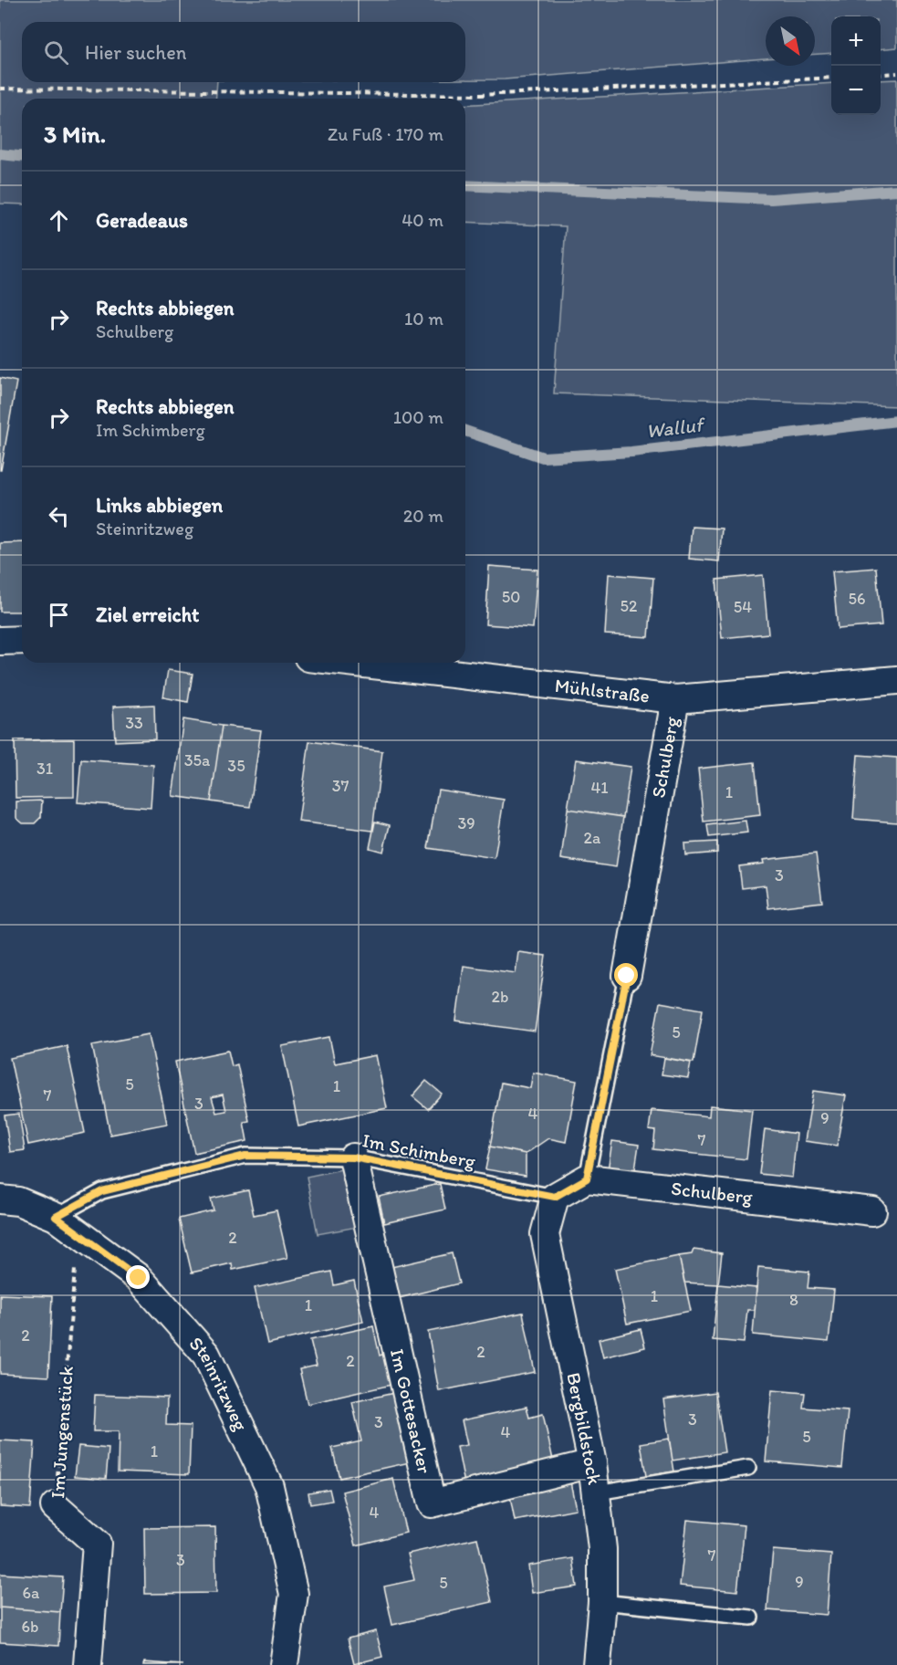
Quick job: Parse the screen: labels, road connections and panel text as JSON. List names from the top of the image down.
{
  "streets": {
    "street": [
      "Mühlstraße",
      "Schulberg",
      "Steinritzweg",
      "Im Gottesacker",
      "Bergbildstock",
      "Im Jungenstück"
    ],
    "lane": ["Im Schimberg"]
  },
  "crossings": [
    ["Mühlstraße", "Schulberg"],
    ["Im Schimberg", "Steinritzweg"],
    ["Im Schimberg", "Im Gottesacker"],
    ["Im Schimberg", "Bergbildstock"],
    ["Im Schimberg", "Im Jungenstück"],
    ["Steinritzweg", "Im Jungenstück"],
    ["Im Gottesacker", "Bergbildstock"]
  ],
  "water": ["Walluf"],
  "house_numbers": [
    "50",
    "56",
    "52",
    "54",
    "33",
    "35a",
    "35",
    "31",
    "37",
    "41",
    "1",
    "39",
    "2a",
    "3",
    "2b",
    "5",
    "5",
    "1",
    "7",
    "3",
    "4",
    "9",
    "7",
    "2",
    "1",
    "8",
    "1",
    "2",
    "2",
    "2",
    "3",
    "3",
    "4",
    "5",
    "1",
    "4",
    "7",
    "3",
    "9",
    "5",
    "6a",
    "6b"
  ],
  "north": "bottom right",
  "page": {
    "map_buttons": ["+", "−"],
    "search": "Hier suchen",
    "heading": ["3 Min.", "Zu Fuß · 170 m"],
    "list": [
      ["Geradeaus", "40 m"],
      ["Rechts abbiegen", "Schulberg", "10 m"],
      ["Rechts abbiegen", "Im Schimberg", "100 m"],
      ["Links abbiegen", "Steinritzweg", "20 m"],
      "Ziel erreicht"
    ]
  }
}
